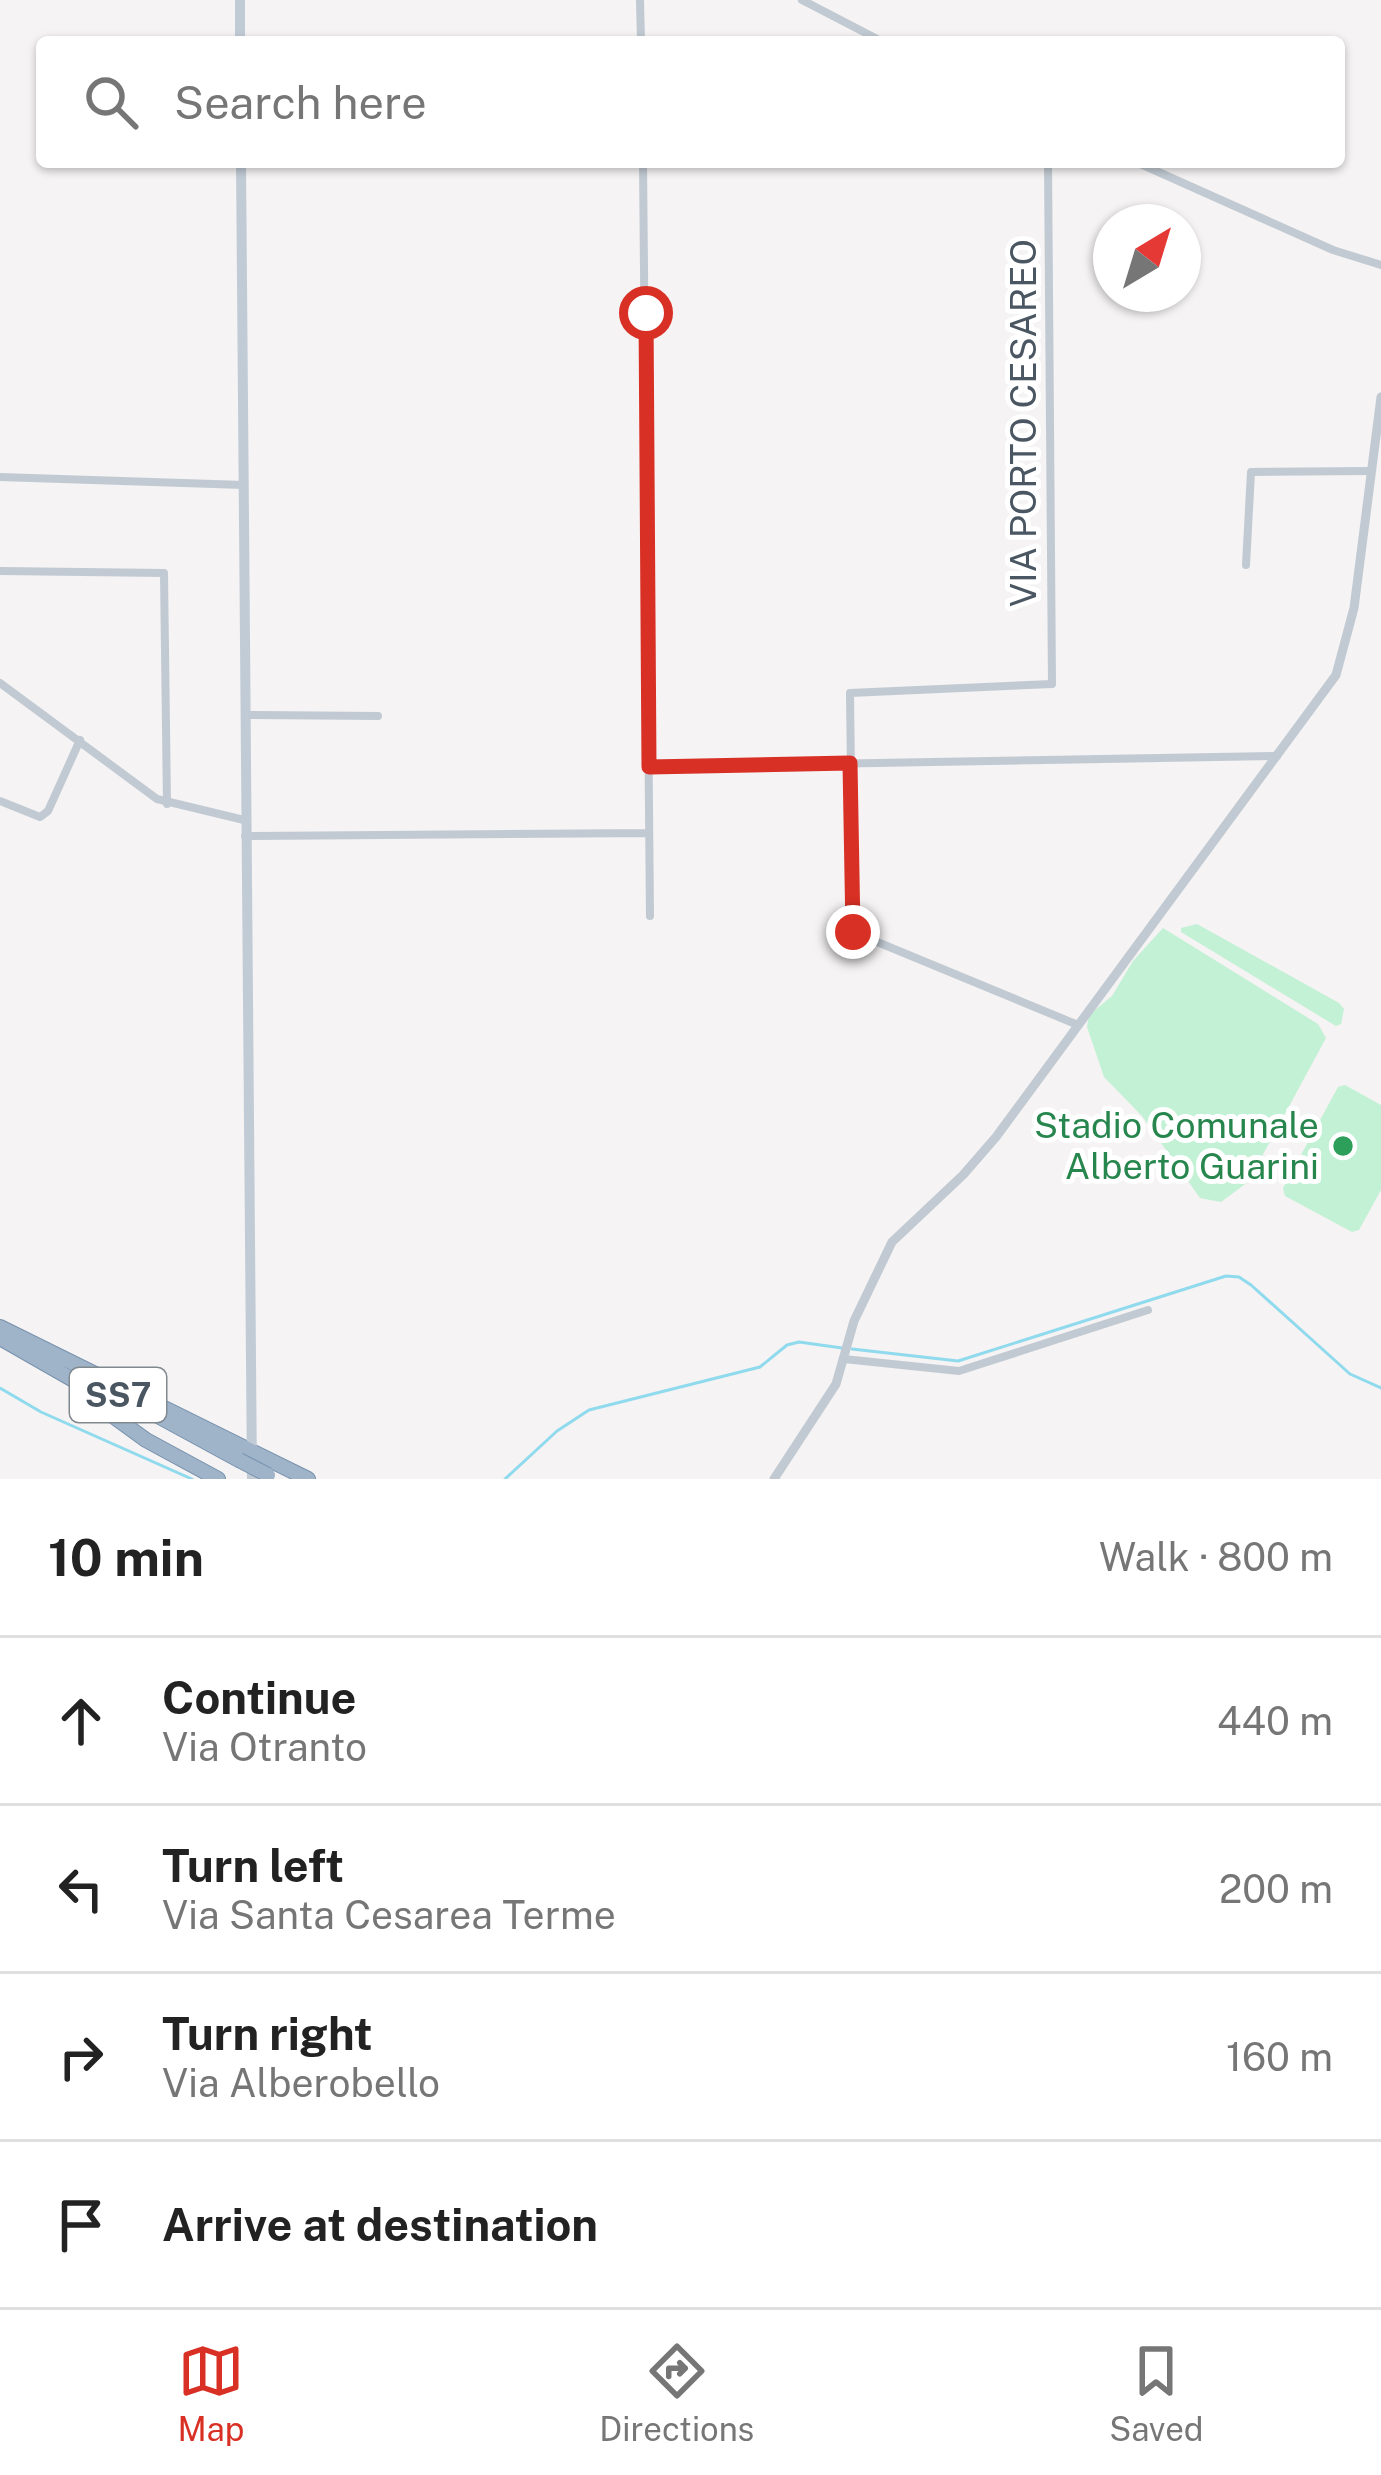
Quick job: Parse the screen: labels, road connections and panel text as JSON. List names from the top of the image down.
{
  "streets": {
    "highway": ["SS7"],
    "street": ["VIA PORTO CESAREO"]
  },
  "places": ["Stadio Comunale Alberto Guarini"],
  "north": "top right",
  "page": {
    "search": "Search here",
    "heading": ["10 min", "Walk · 800 m"],
    "list": [
      ["Continue", "Via Otranto", "440 m"],
      ["Turn left", "Via Santa Cesarea Terme", "200 m"],
      ["Turn right", "Via Alberobello", "160 m"],
      "Arrive at destination"
    ],
    "nav": ["Map", "Directions", "Saved"]
  }
}
